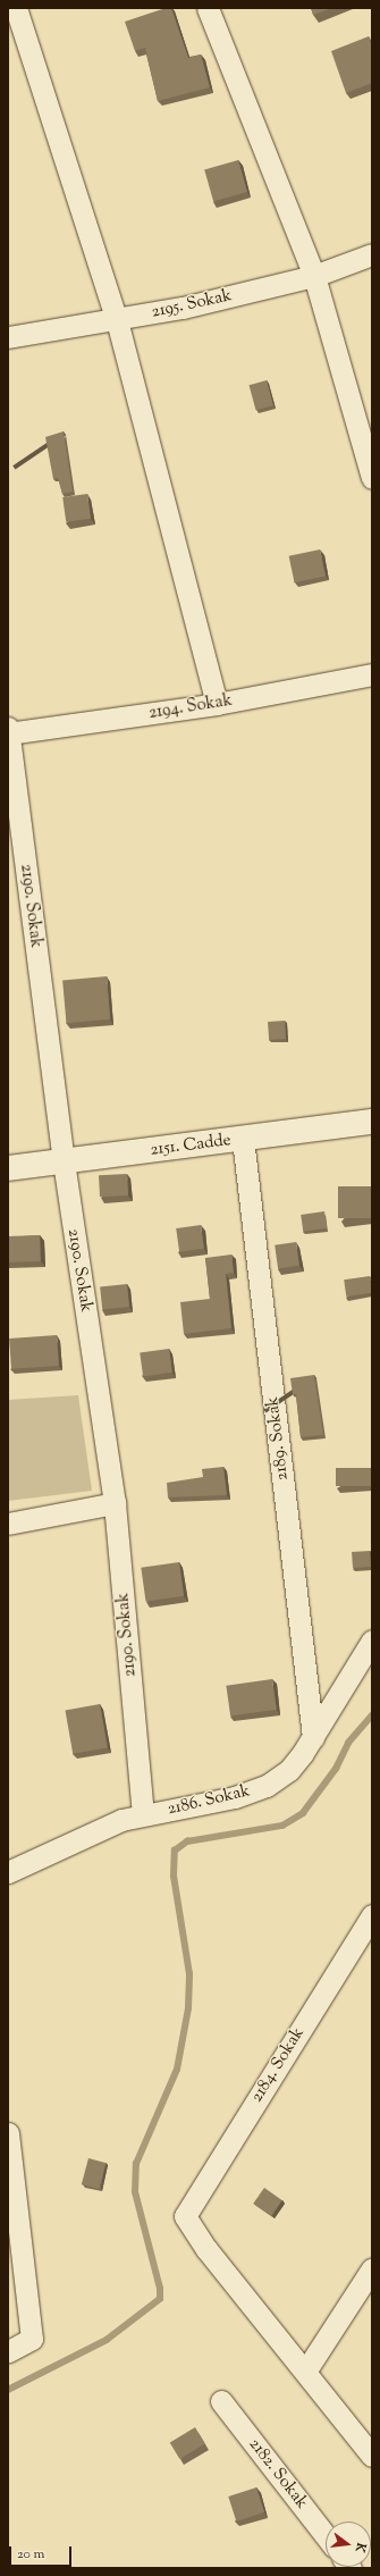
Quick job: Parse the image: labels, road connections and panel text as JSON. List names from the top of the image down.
{
  "streets": {
    "street": [
      "2195. Sokak",
      "2194. Sokak",
      "2190. Sokak",
      "2151. Cadde",
      "2189. Sokak",
      "2186. Sokak",
      "2184. Sokak",
      "2182. Sokak"
    ]
  },
  "crossings": [
    ["2194. Sokak", "2190. Sokak"],
    ["2190. Sokak", "2151. Cadde"],
    ["2190. Sokak", "2186. Sokak"],
    ["2151. Cadde", "2189. Sokak"],
    ["2189. Sokak", "2186. Sokak"]
  ],
  "scale_bar": "20 m",
  "north": "right"
}
